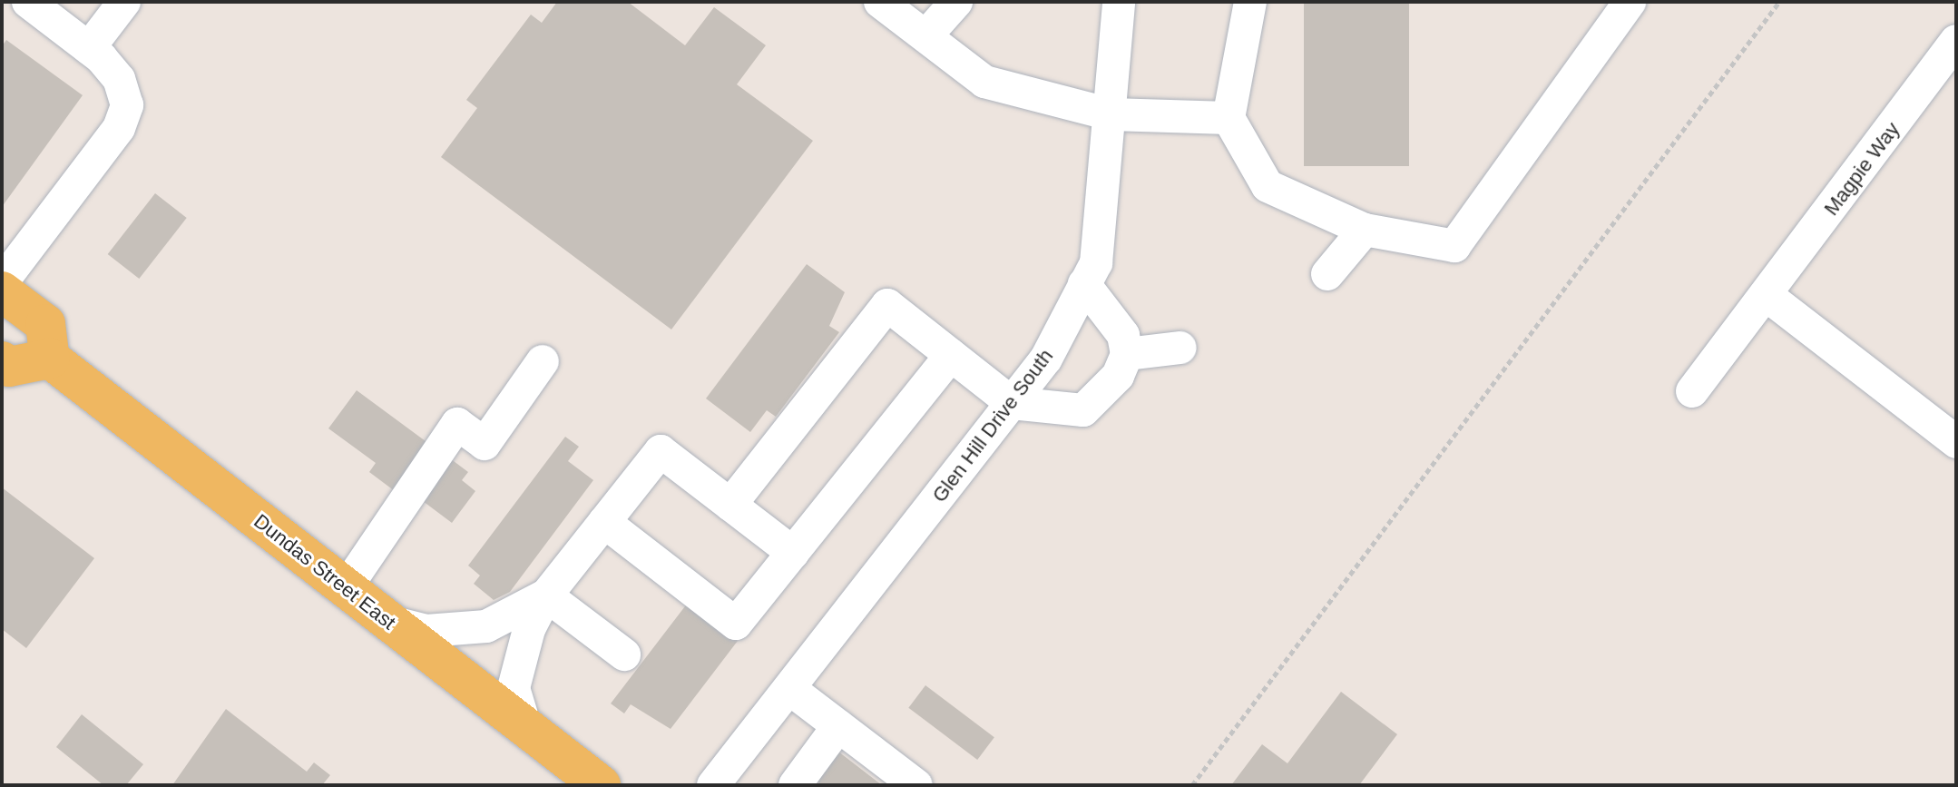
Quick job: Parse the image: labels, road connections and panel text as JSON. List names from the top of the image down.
{
  "streets": {
    "main road": ["Dundas Street East"],
    "street": ["Magpie Way", "Glen Hill Drive South"]
  }
}
